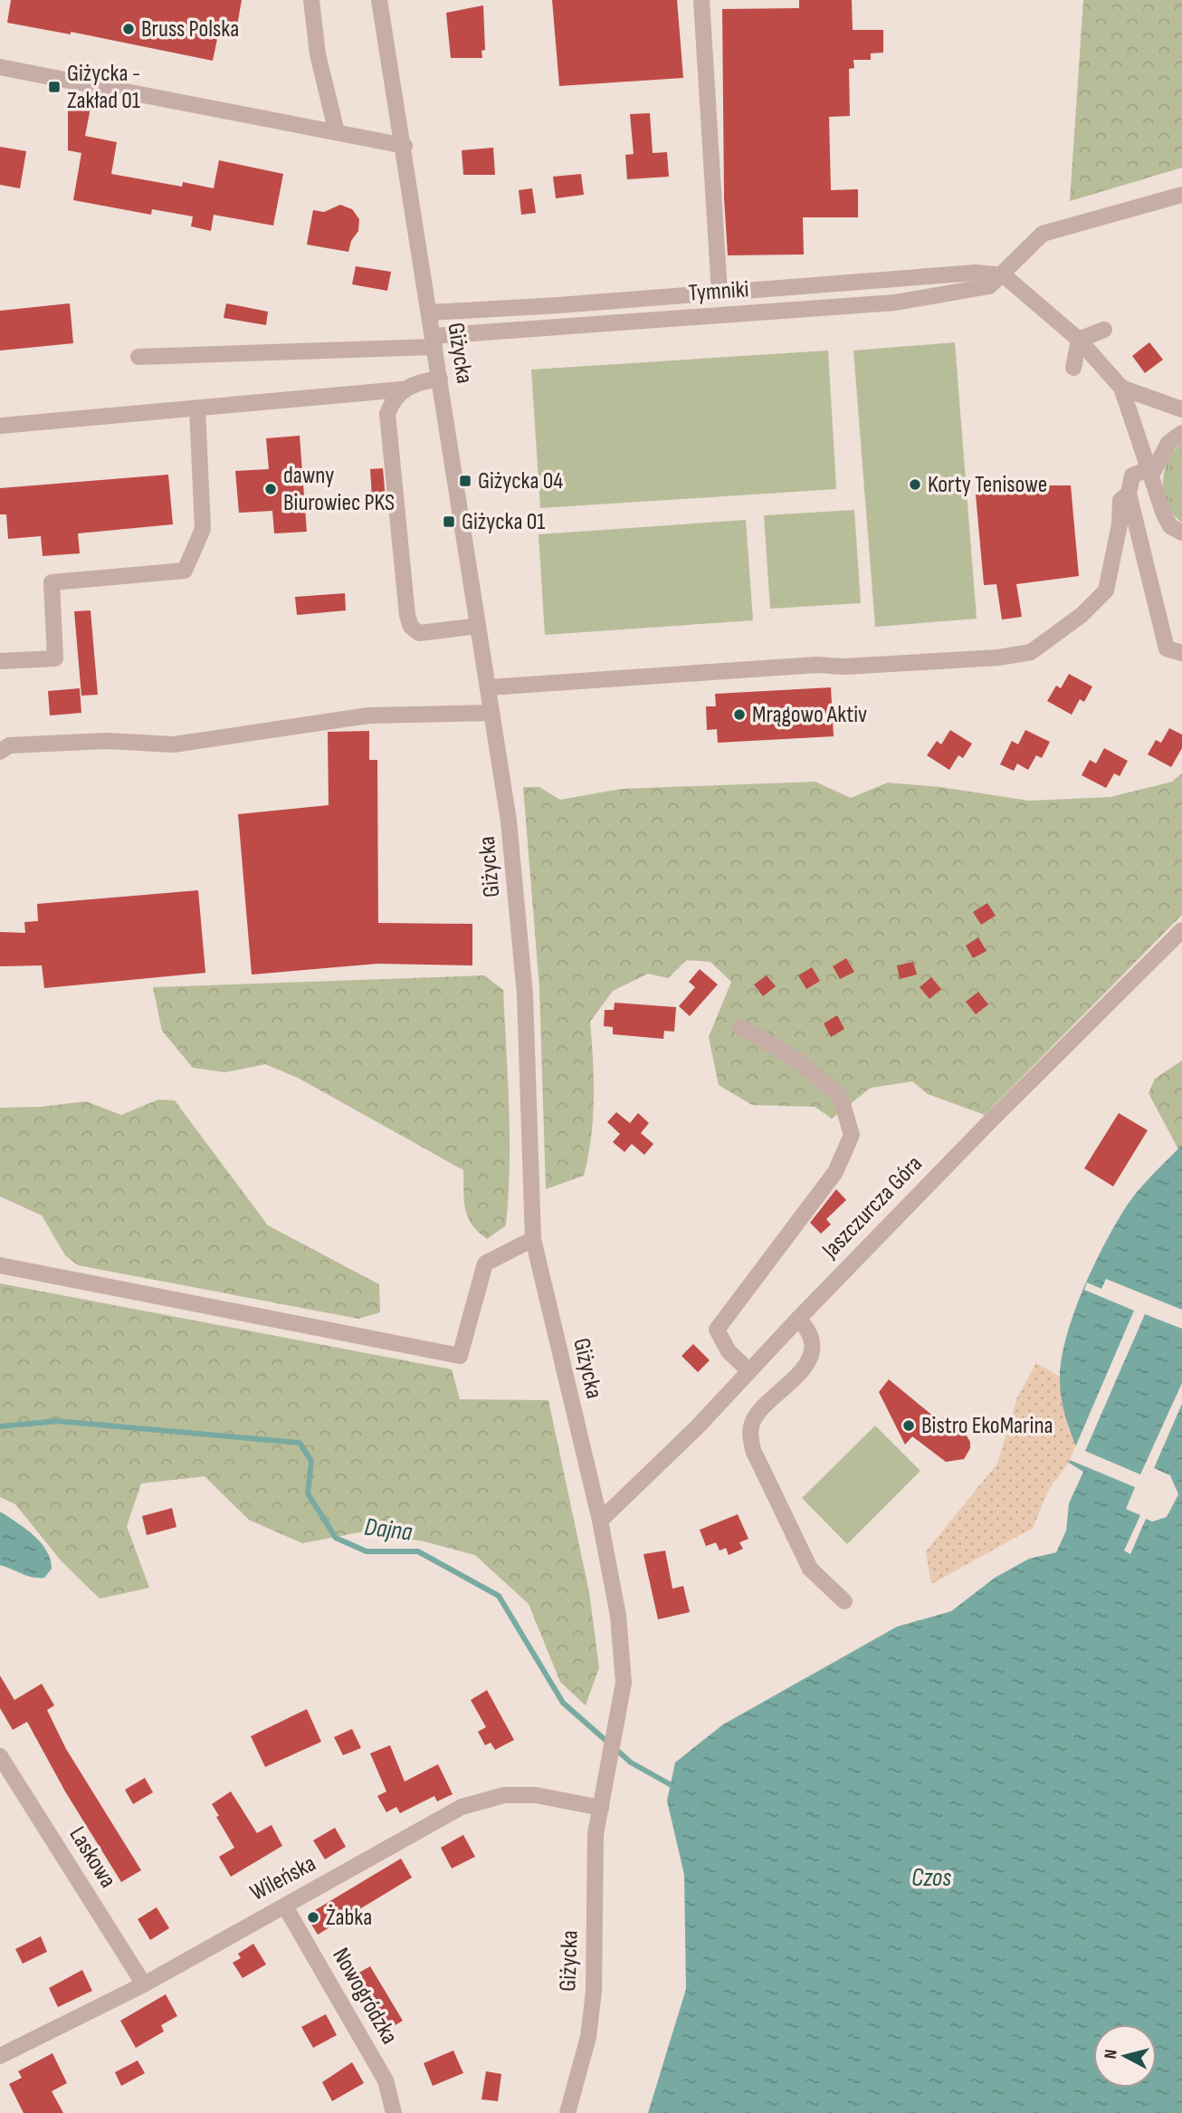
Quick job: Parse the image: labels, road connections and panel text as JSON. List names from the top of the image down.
{
  "streets": {
    "street": [
      "Tymniki",
      "Giżycka",
      "Jaszczurcza Góra",
      "Laskowa",
      "Wileńska",
      "Nowogródzka"
    ]
  },
  "crossings": [
    ["Tymniki", "Giżycka"],
    ["Giżycka", "Jaszczurcza Góra"],
    ["Giżycka", "Wileńska"],
    ["Laskowa", "Wileńska"],
    ["Wileńska", "Nowogródzka"]
  ],
  "water": ["Dajna", "Czos"],
  "places": {
    "other": [
      "Bruss Polska",
      "Korty Tenisowe",
      "dawny Biurowiec PKS",
      "Mrągowo Aktiv",
      "Bistro EkoMarina",
      "Żabka"
    ],
    "transit": ["Giżycka - Zakład 01", "Giżycka 04", "Giżycka 01"]
  },
  "north": "left"
}
